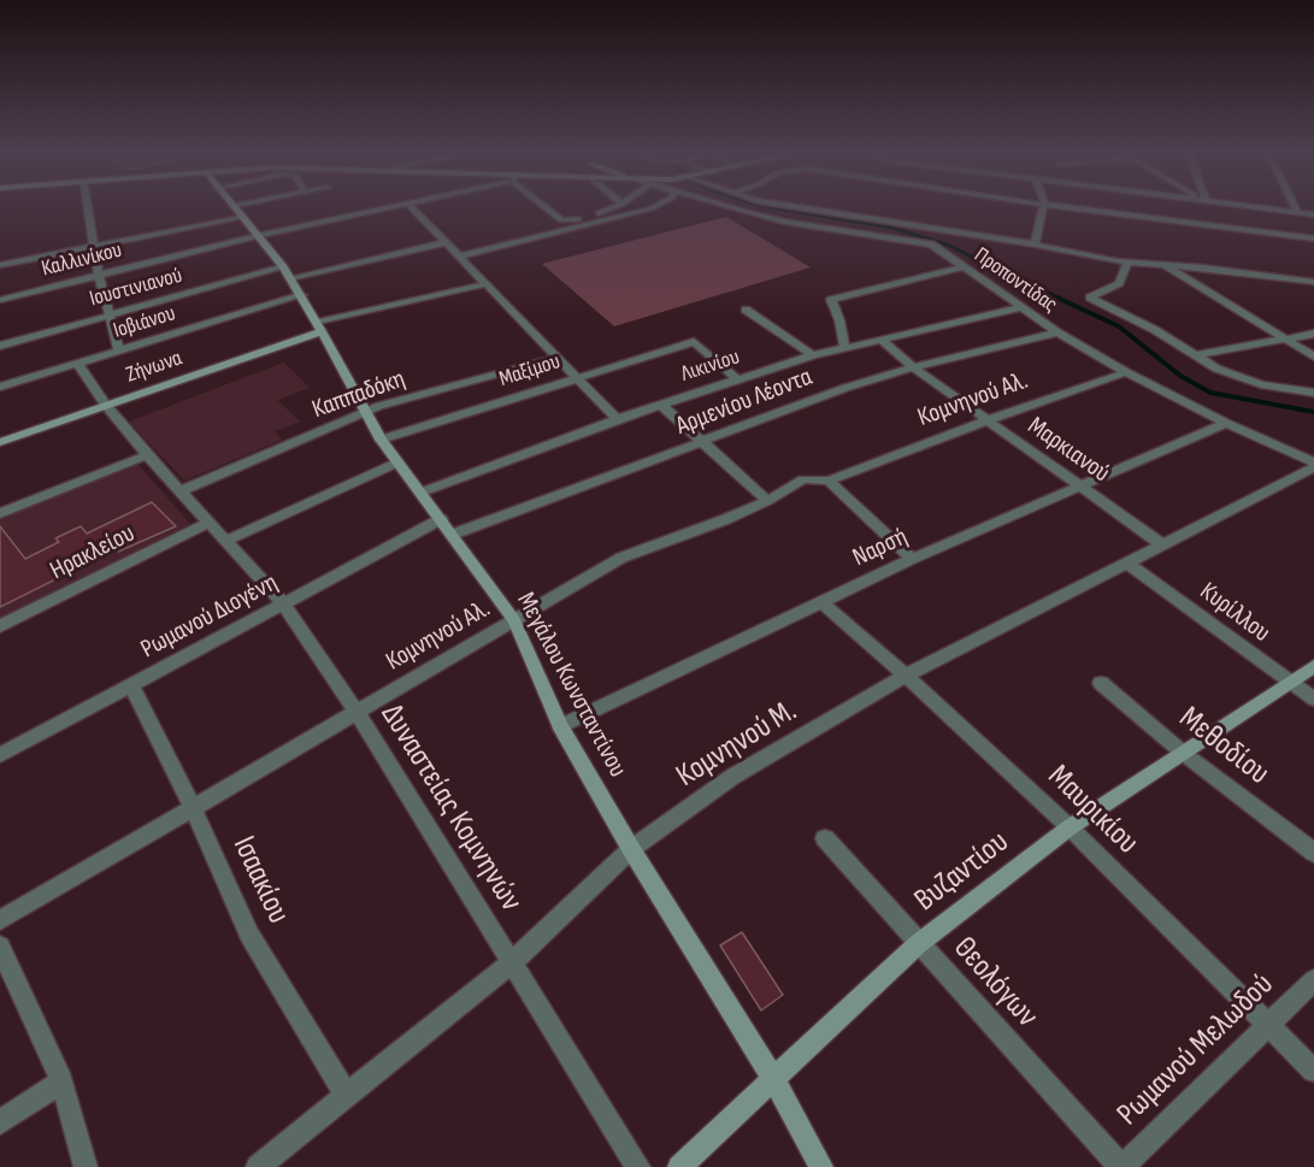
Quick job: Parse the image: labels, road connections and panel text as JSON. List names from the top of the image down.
{
  "streets": {
    "street": [
      "Καλλινίκου",
      "Προποντίδας",
      "Ιουστινιανού",
      "Ιοβιάνου",
      "Λικινίου",
      "Ζήνωνα",
      "Μαξίμου",
      "Καππαδόκη",
      "Κομνηνού Αλ.",
      "Αρμενίου Λέοντα",
      "Μαρκιανού",
      "Ναρσή",
      "Ηρακλείου",
      "Κυρίλλου",
      "Ρωμανού Διογένη",
      "Μεγάλου Κωνσταντίνου",
      "Κομνηνού Μ.",
      "Μεθοδίου",
      "Δυναστείας Κομνηνών",
      "Μαυρικίου",
      "Βυζαντίου",
      "Ισαακίου",
      "Θεολόγων",
      "Ρωμανού Μελωδού"
    ]
  },
  "crossings": [
    ["Καλλινίκου", "Μεγάλου Κωνσταντίνου"],
    ["Προποντίδας", "Λικινίου"],
    ["Προποντίδας", "Κομνηνού Αλ."],
    ["Προποντίδας", "Αρμενίου Λέοντα"],
    ["Προποντίδας", "Ναρσή"],
    ["Προποντίδας", "Κομνηνού Μ."],
    ["Ιουστινιανού", "Μεγάλου Κωνσταντίνου"],
    ["Ιοβιάνου", "Μεγάλου Κωνσταντίνου"],
    ["Ιοβιάνου", "Δυναστείας Κομνηνών"],
    ["Λικινίου", "Μαξίμου"],
    ["Λικινίου", "Μαρκιανού"],
    ["Λικινίου", "Μεγάλου Κωνσταντίνου"],
    ["Ζήνωνα", "Μεγάλου Κωνσταντίνου"],
    ["Ζήνωνα", "Δυναστείας Κομνηνών"],
    ["Μαξίμου", "Μεγάλου Κωνσταντίνου"],
    ["Καππαδόκη", "Μεγάλου Κωνσταντίνου"],
    ["Καππαδόκη", "Δυναστείας Κομνηνών"],
    ["Κομνηνού Αλ.", "Μαρκιανού"],
    ["Κομνηνού Αλ.", "Μεγάλου Κωνσταντίνου"],
    ["Κομνηνού Αλ.", "Δυναστείας Κομνηνών"],
    ["Κομνηνού Αλ.", "Ισαακίου"],
    ["Αρμενίου Λέοντα", "Μαρκιανού"],
    ["Αρμενίου Λέοντα", "Μεγάλου Κωνσταντίνου"],
    ["Μαρκιανού", "Ναρσή"],
    ["Μαρκιανού", "Κομνηνού Μ."],
    ["Ναρσή", "Μεγάλου Κωνσταντίνου"],
    ["Ναρσή", "Μαυρικίου"],
    ["Ηρακλείου", "Δυναστείας Κομνηνών"],
    ["Κυρίλλου", "Κομνηνού Μ."],
    ["Κυρίλλου", "Βυζαντίου"],
    ["Ρωμανού Διογένη", "Μεγάλου Κωνσταντίνου"],
    ["Ρωμανού Διογένη", "Δυναστείας Κομνηνών"],
    ["Ρωμανού Διογένη", "Ισαακίου"],
    ["Μεγάλου Κωνσταντίνου", "Κομνηνού Μ."],
    ["Μεγάλου Κωνσταντίνου", "Βυζαντίου"],
    ["Κομνηνού Μ.", "Δυναστείας Κομνηνών"],
    ["Κομνηνού Μ.", "Μαυρικίου"],
    ["Κομνηνού Μ.", "Ισαακίου"],
    ["Μεθοδίου", "Βυζαντίου"],
    ["Μαυρικίου", "Βυζαντίου"],
    ["Μαυρικίου", "Ρωμανού Μελωδού"],
    ["Βυζαντίου", "Θεολόγων"],
    ["Θεολόγων", "Ρωμανού Μελωδού"]
  ]
}
